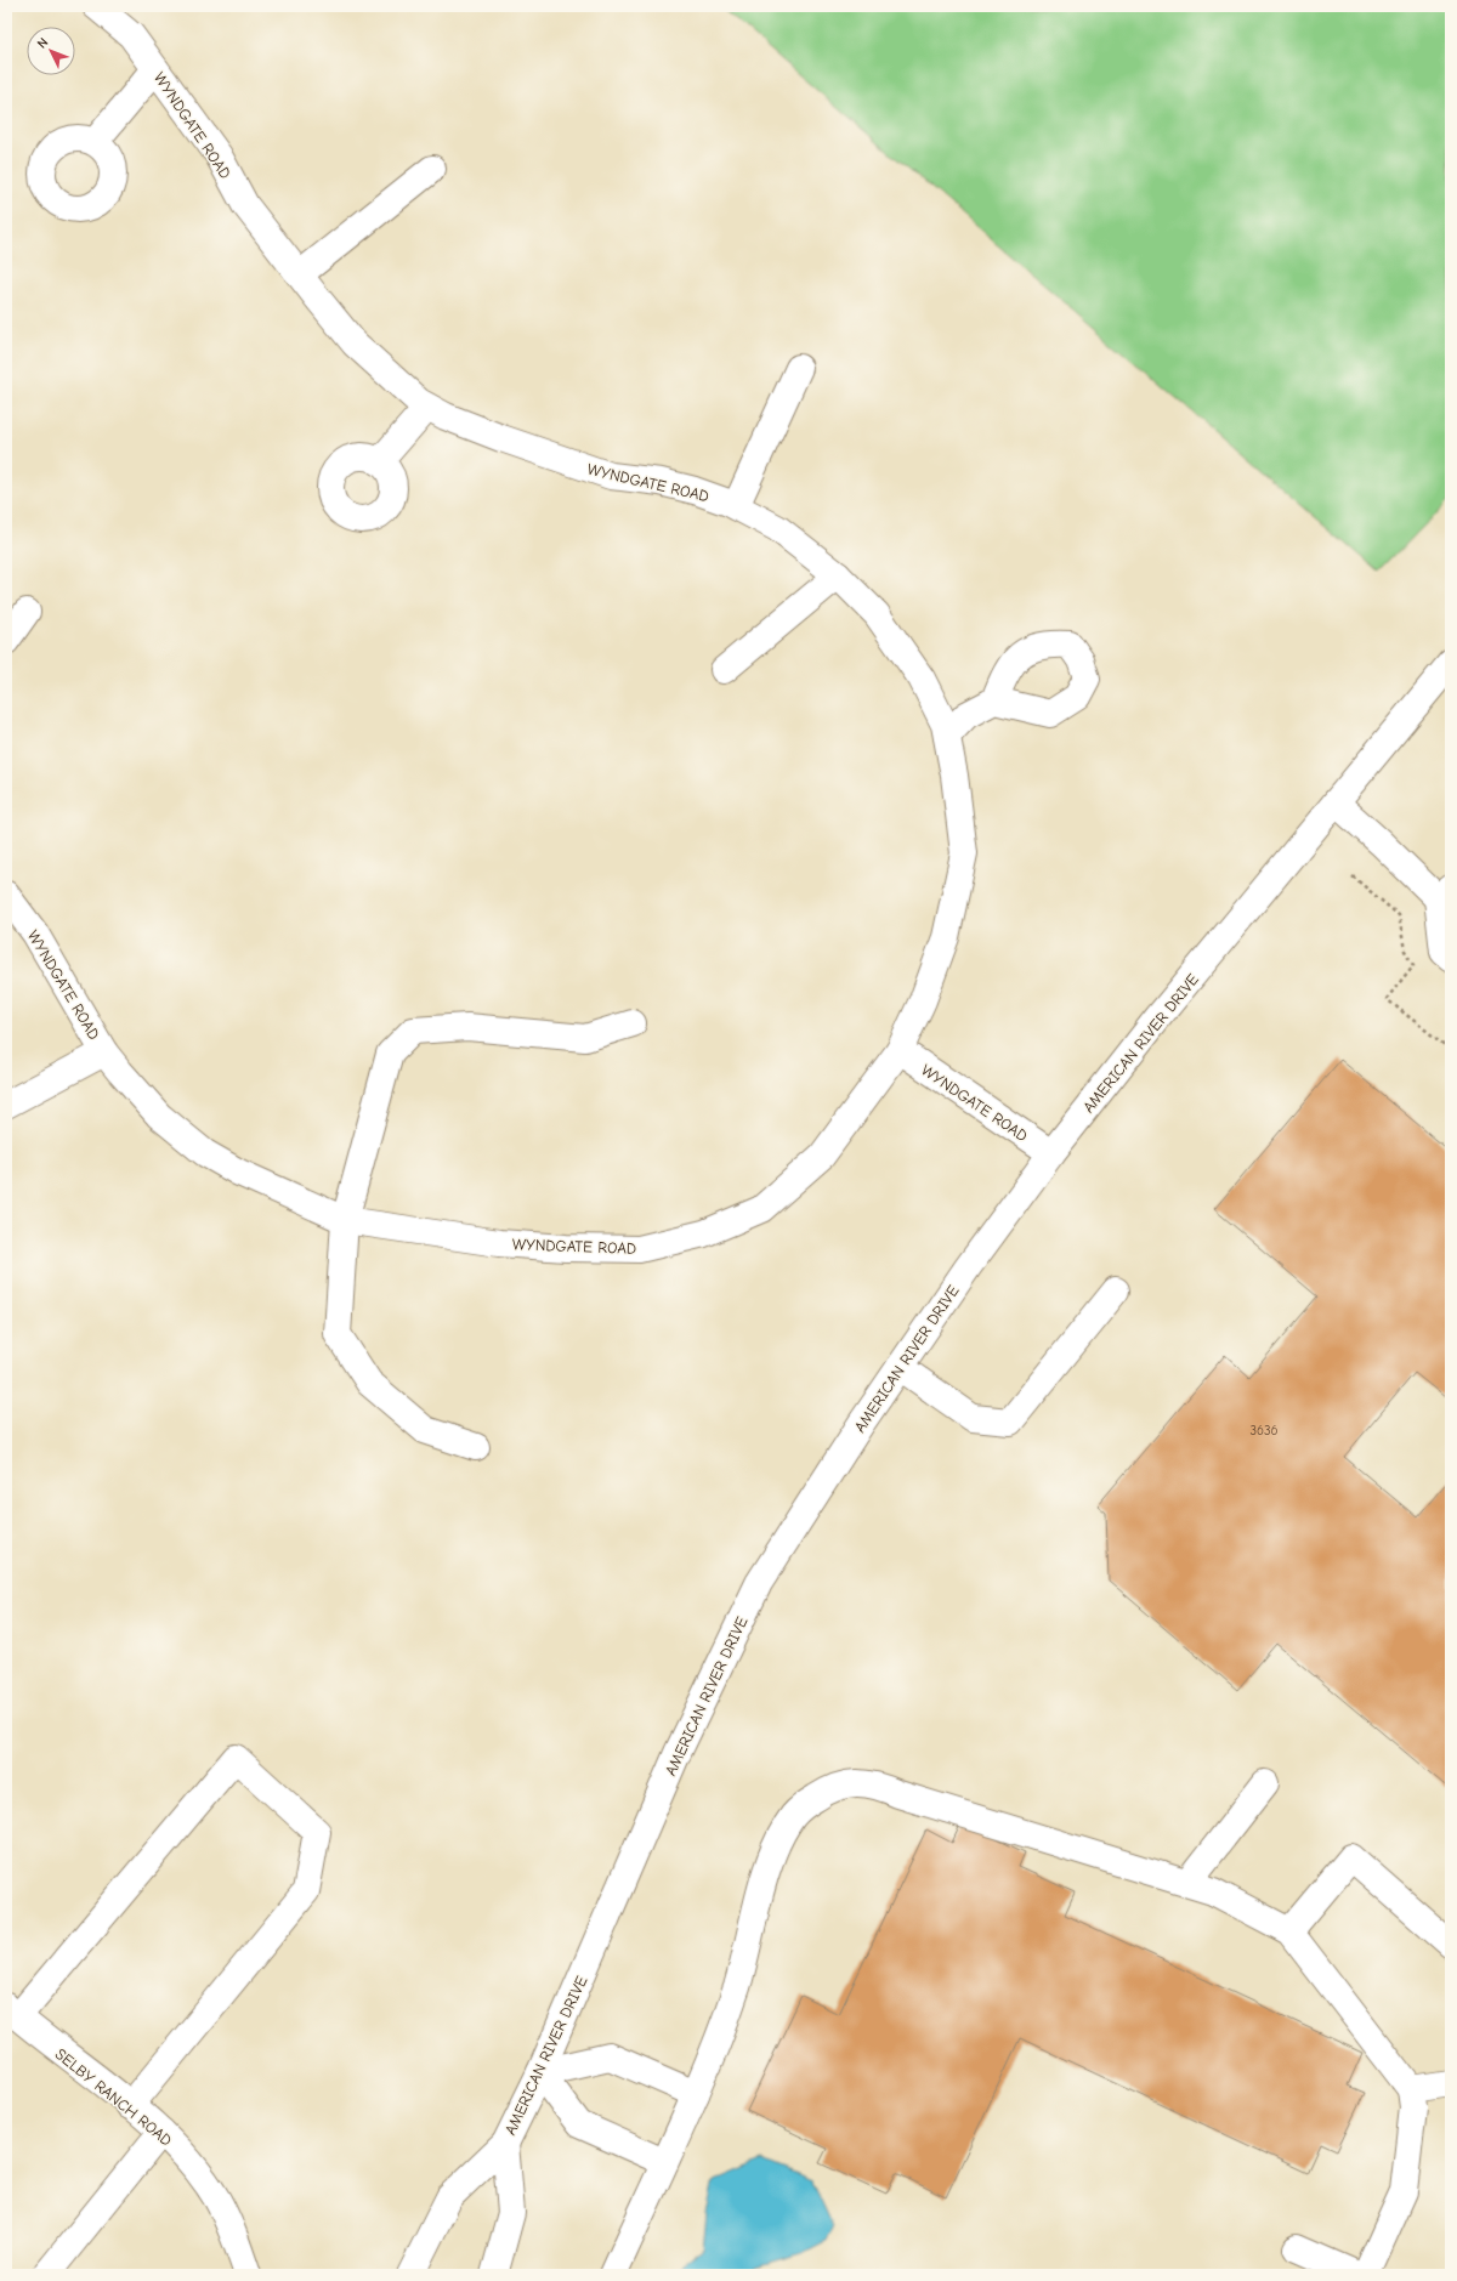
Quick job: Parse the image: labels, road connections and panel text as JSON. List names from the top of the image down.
{
  "streets": {
    "street": ["WYNDGATE ROAD", "AMERICAN RIVER DRIVE", "SELBY RANCH ROAD"]
  },
  "crossings": [
    ["WYNDGATE ROAD", "AMERICAN RIVER DRIVE"]
  ],
  "house_numbers": ["3636"],
  "north": "top left"
}
